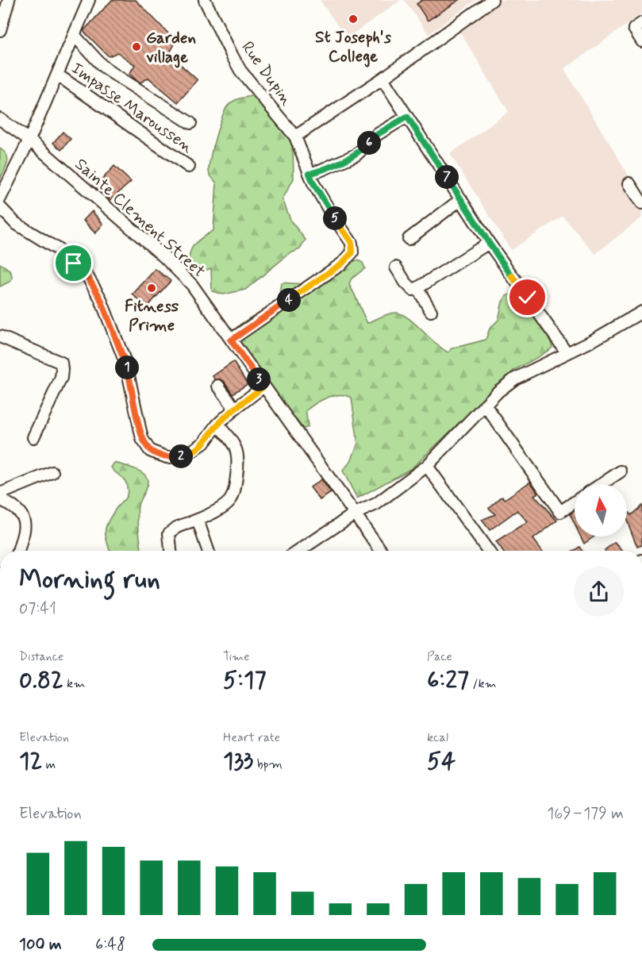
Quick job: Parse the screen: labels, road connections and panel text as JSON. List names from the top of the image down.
{
  "streets": {
    "street": ["Rue Dupin", "Impasse Maroussen", "Sainte Clement Street"]
  },
  "crossings": [
    ["Rue Dupin", "Sainte Clement Street"]
  ],
  "places": ["St Joseph's College", "Garden village", "Fitness Prime"],
  "north": "top",
  "page": {
    "pins": [
      "6",
      "7",
      "5",
      "4",
      "1",
      "3",
      "2"
    ],
    "heading": ["Morning run", "07:41"],
    "stats": [
      ["Distance", "0.82 km"],
      ["Time", "5:17"],
      ["Pace", "6:27 /km"],
      ["Elevation", "12 m"],
      ["Heart rate", "133 bpm"],
      ["kcal", "54"]
    ],
    "chart": ["Elevation", "169–179 m"],
    "list": [
      {
        "name": "100 m",
        "note": "6:48"
      }
    ]
  }
}
